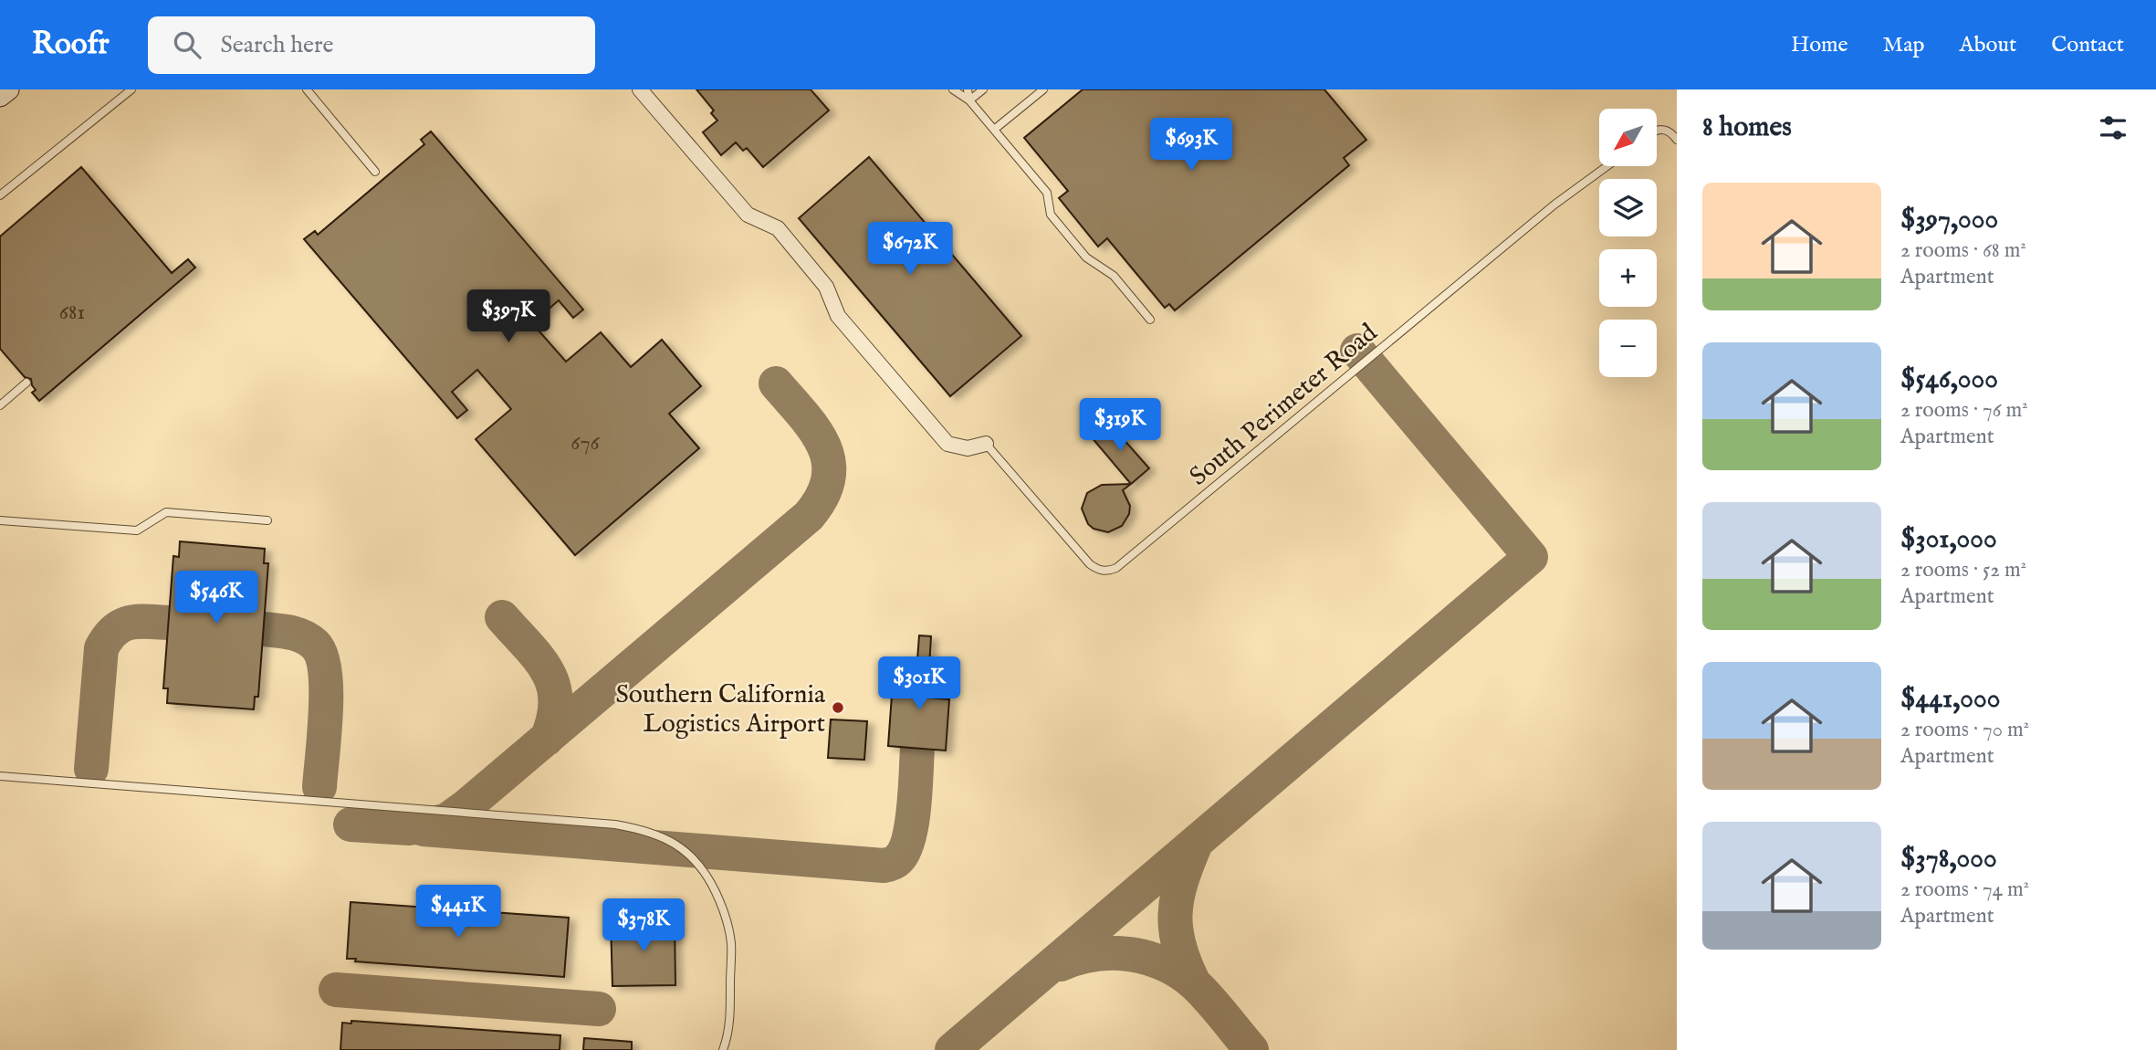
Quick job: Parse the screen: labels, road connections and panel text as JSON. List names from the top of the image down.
{
  "streets": {
    "lane": ["South Perimeter Road"]
  },
  "places": ["Southern California Logistics Airport"],
  "house_numbers": ["681", "676"],
  "north": "bottom left",
  "page": {
    "header": "Roofr",
    "search": "Search here",
    "nav": [
      "Home",
      "Map",
      "About",
      "Contact"
    ],
    "heading": "8 homes",
    "map_buttons": ["+", "−"],
    "price": [
      "$693K",
      "$672K",
      "$397K",
      "$319K",
      "$546K",
      "$301K",
      "$441K",
      "$378K"
    ],
    "list": [
      {
        "name": "$397,000",
        "note": "2 rooms · 68 m² · Apartment"
      },
      {
        "name": "$546,000",
        "note": "2 rooms · 76 m² · Apartment"
      },
      {
        "name": "$301,000",
        "note": "2 rooms · 52 m² · Apartment"
      },
      {
        "name": "$441,000",
        "note": "2 rooms · 70 m² · Apartment"
      },
      {
        "name": "$378,000",
        "note": "2 rooms · 74 m² · Apartment"
      }
    ]
  }
}
